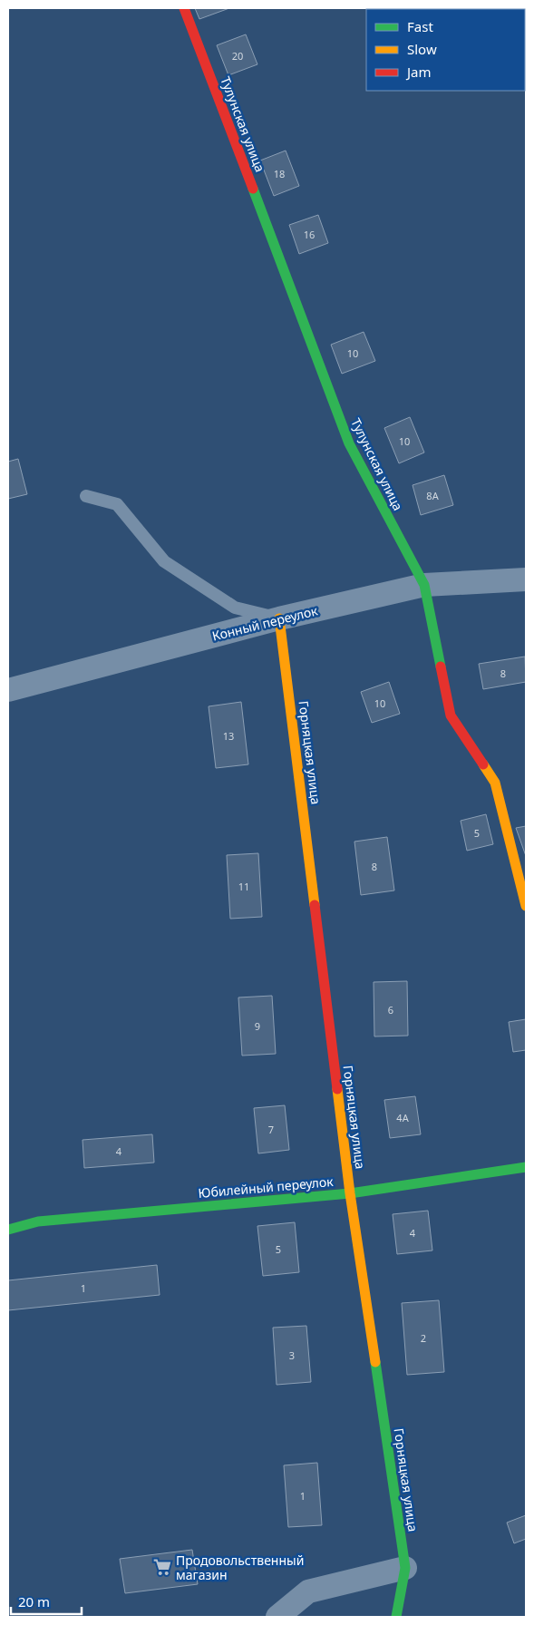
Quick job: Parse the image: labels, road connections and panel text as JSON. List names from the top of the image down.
{
  "streets": {
    "street": [
      "Тулунская улица",
      "Конный переулок",
      "Горняцкая улица",
      "Юбилейный переулок"
    ]
  },
  "crossings": [
    ["Тулунская улица", "Конный переулок"],
    ["Конный переулок", "Горняцкая улица"],
    ["Горняцкая улица", "Юбилейный переулок"]
  ],
  "places": {
    "supermarket": ["Продовольственный магазин"]
  },
  "house_numbers": [
    "20",
    "18",
    "16",
    "10",
    "10",
    "8А",
    "8",
    "10",
    "13",
    "5",
    "8",
    "11",
    "6",
    "9",
    "4А",
    "7",
    "4",
    "4",
    "5",
    "1",
    "2",
    "3",
    "1"
  ],
  "legend": ["Fast", "Slow", "Jam"],
  "scale_bar": "20 m"
}
